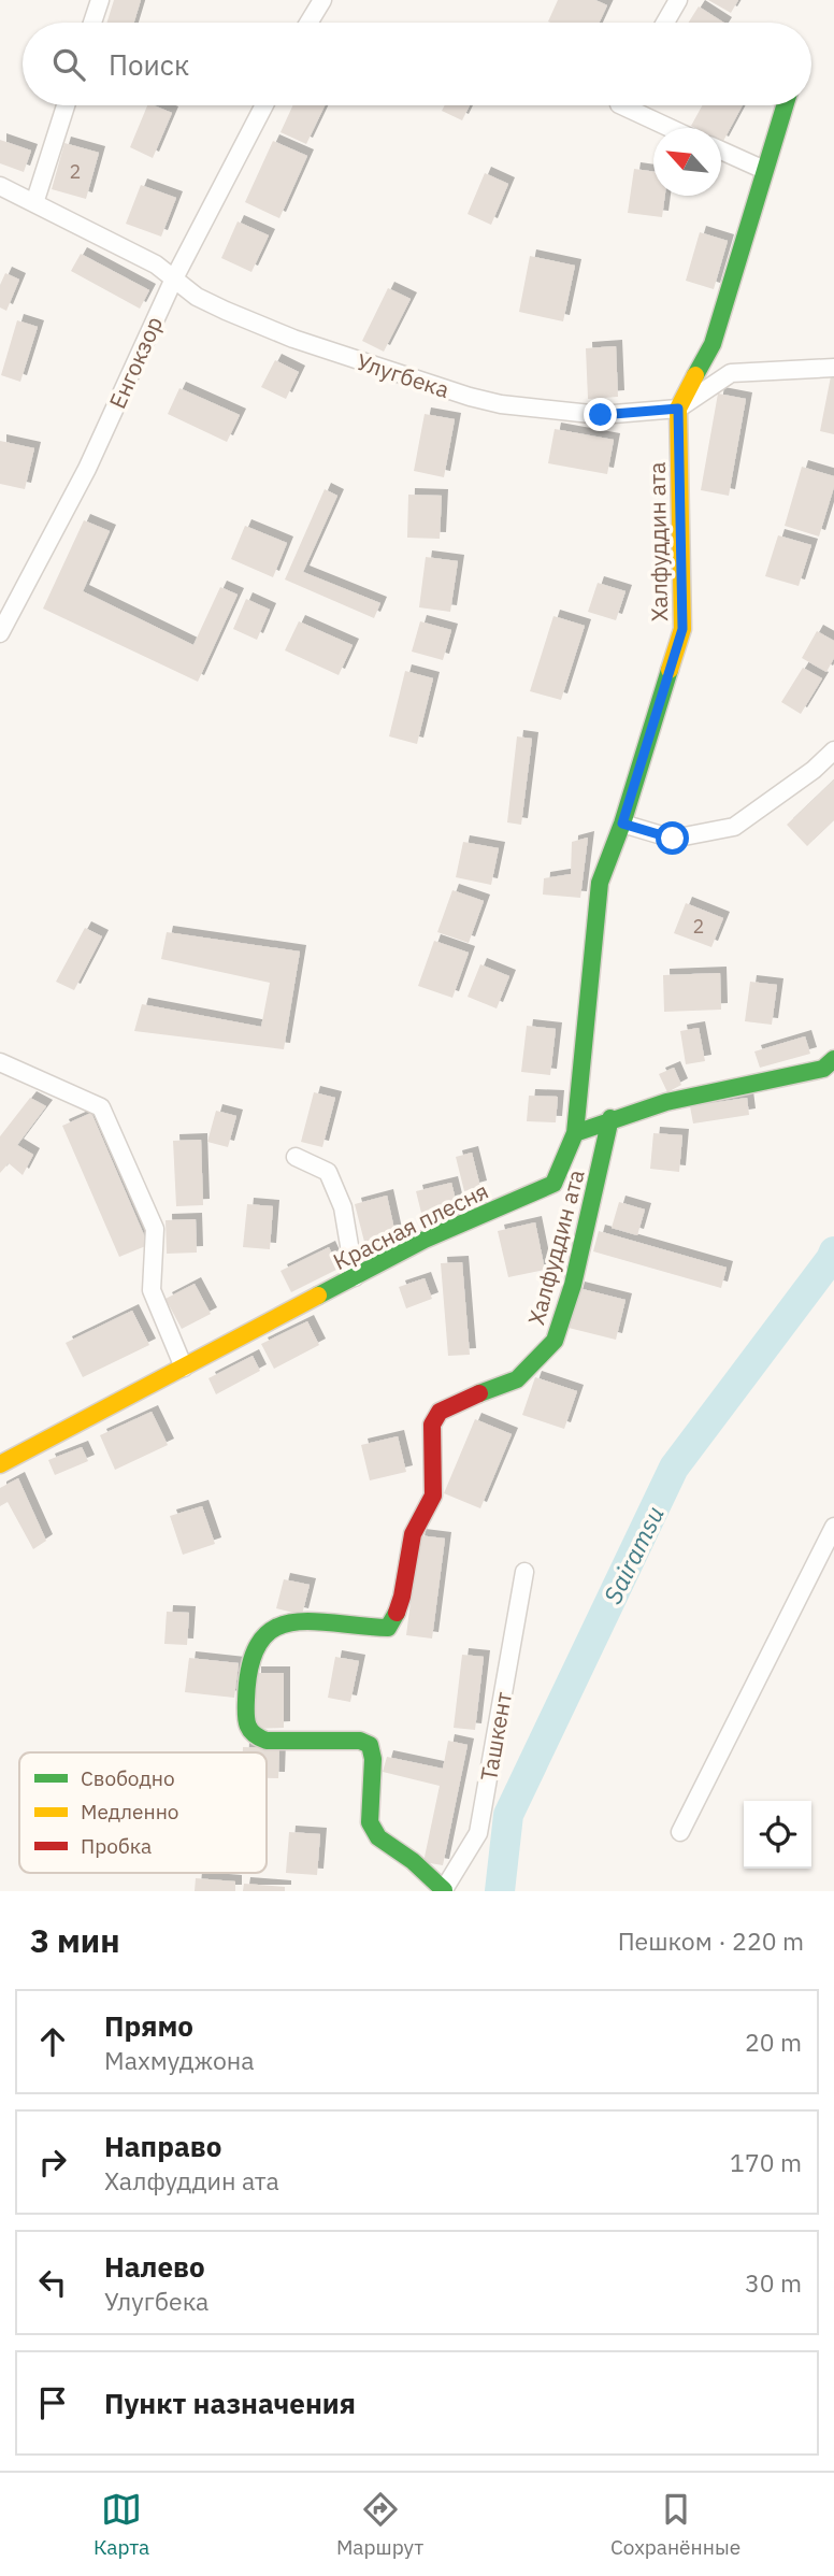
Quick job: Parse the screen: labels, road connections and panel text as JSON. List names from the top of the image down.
{
  "streets": {
    "street": [
      "Енгокзор",
      "Улугбека",
      "Халфуддин ата",
      "Красная плесня",
      "Ташкент"
    ]
  },
  "crossings": [
    ["Енгокзор", "Улугбека"],
    ["Улугбека", "Халфуддин ата"],
    ["Халфуддин ата", "Красная плесня"],
    ["Халфуддин ата", "Ташкент"]
  ],
  "water": ["Sairamsu"],
  "house_numbers": ["2", "2"],
  "legend": ["Свободно", "Медленно", "Пробка"],
  "north": "top left",
  "page": {
    "search": "Поиск",
    "heading": ["3 мин", "Пешком · 220 m"],
    "list": [
      ["Прямо", "Махмуджона", "20 m"],
      ["Направо", "Халфуддин ата", "170 m"],
      ["Налево", "Улугбека", "30 m"],
      "Пункт назначения"
    ],
    "nav": ["Карта", "Маршрут", "Сохранённые"]
  }
}
